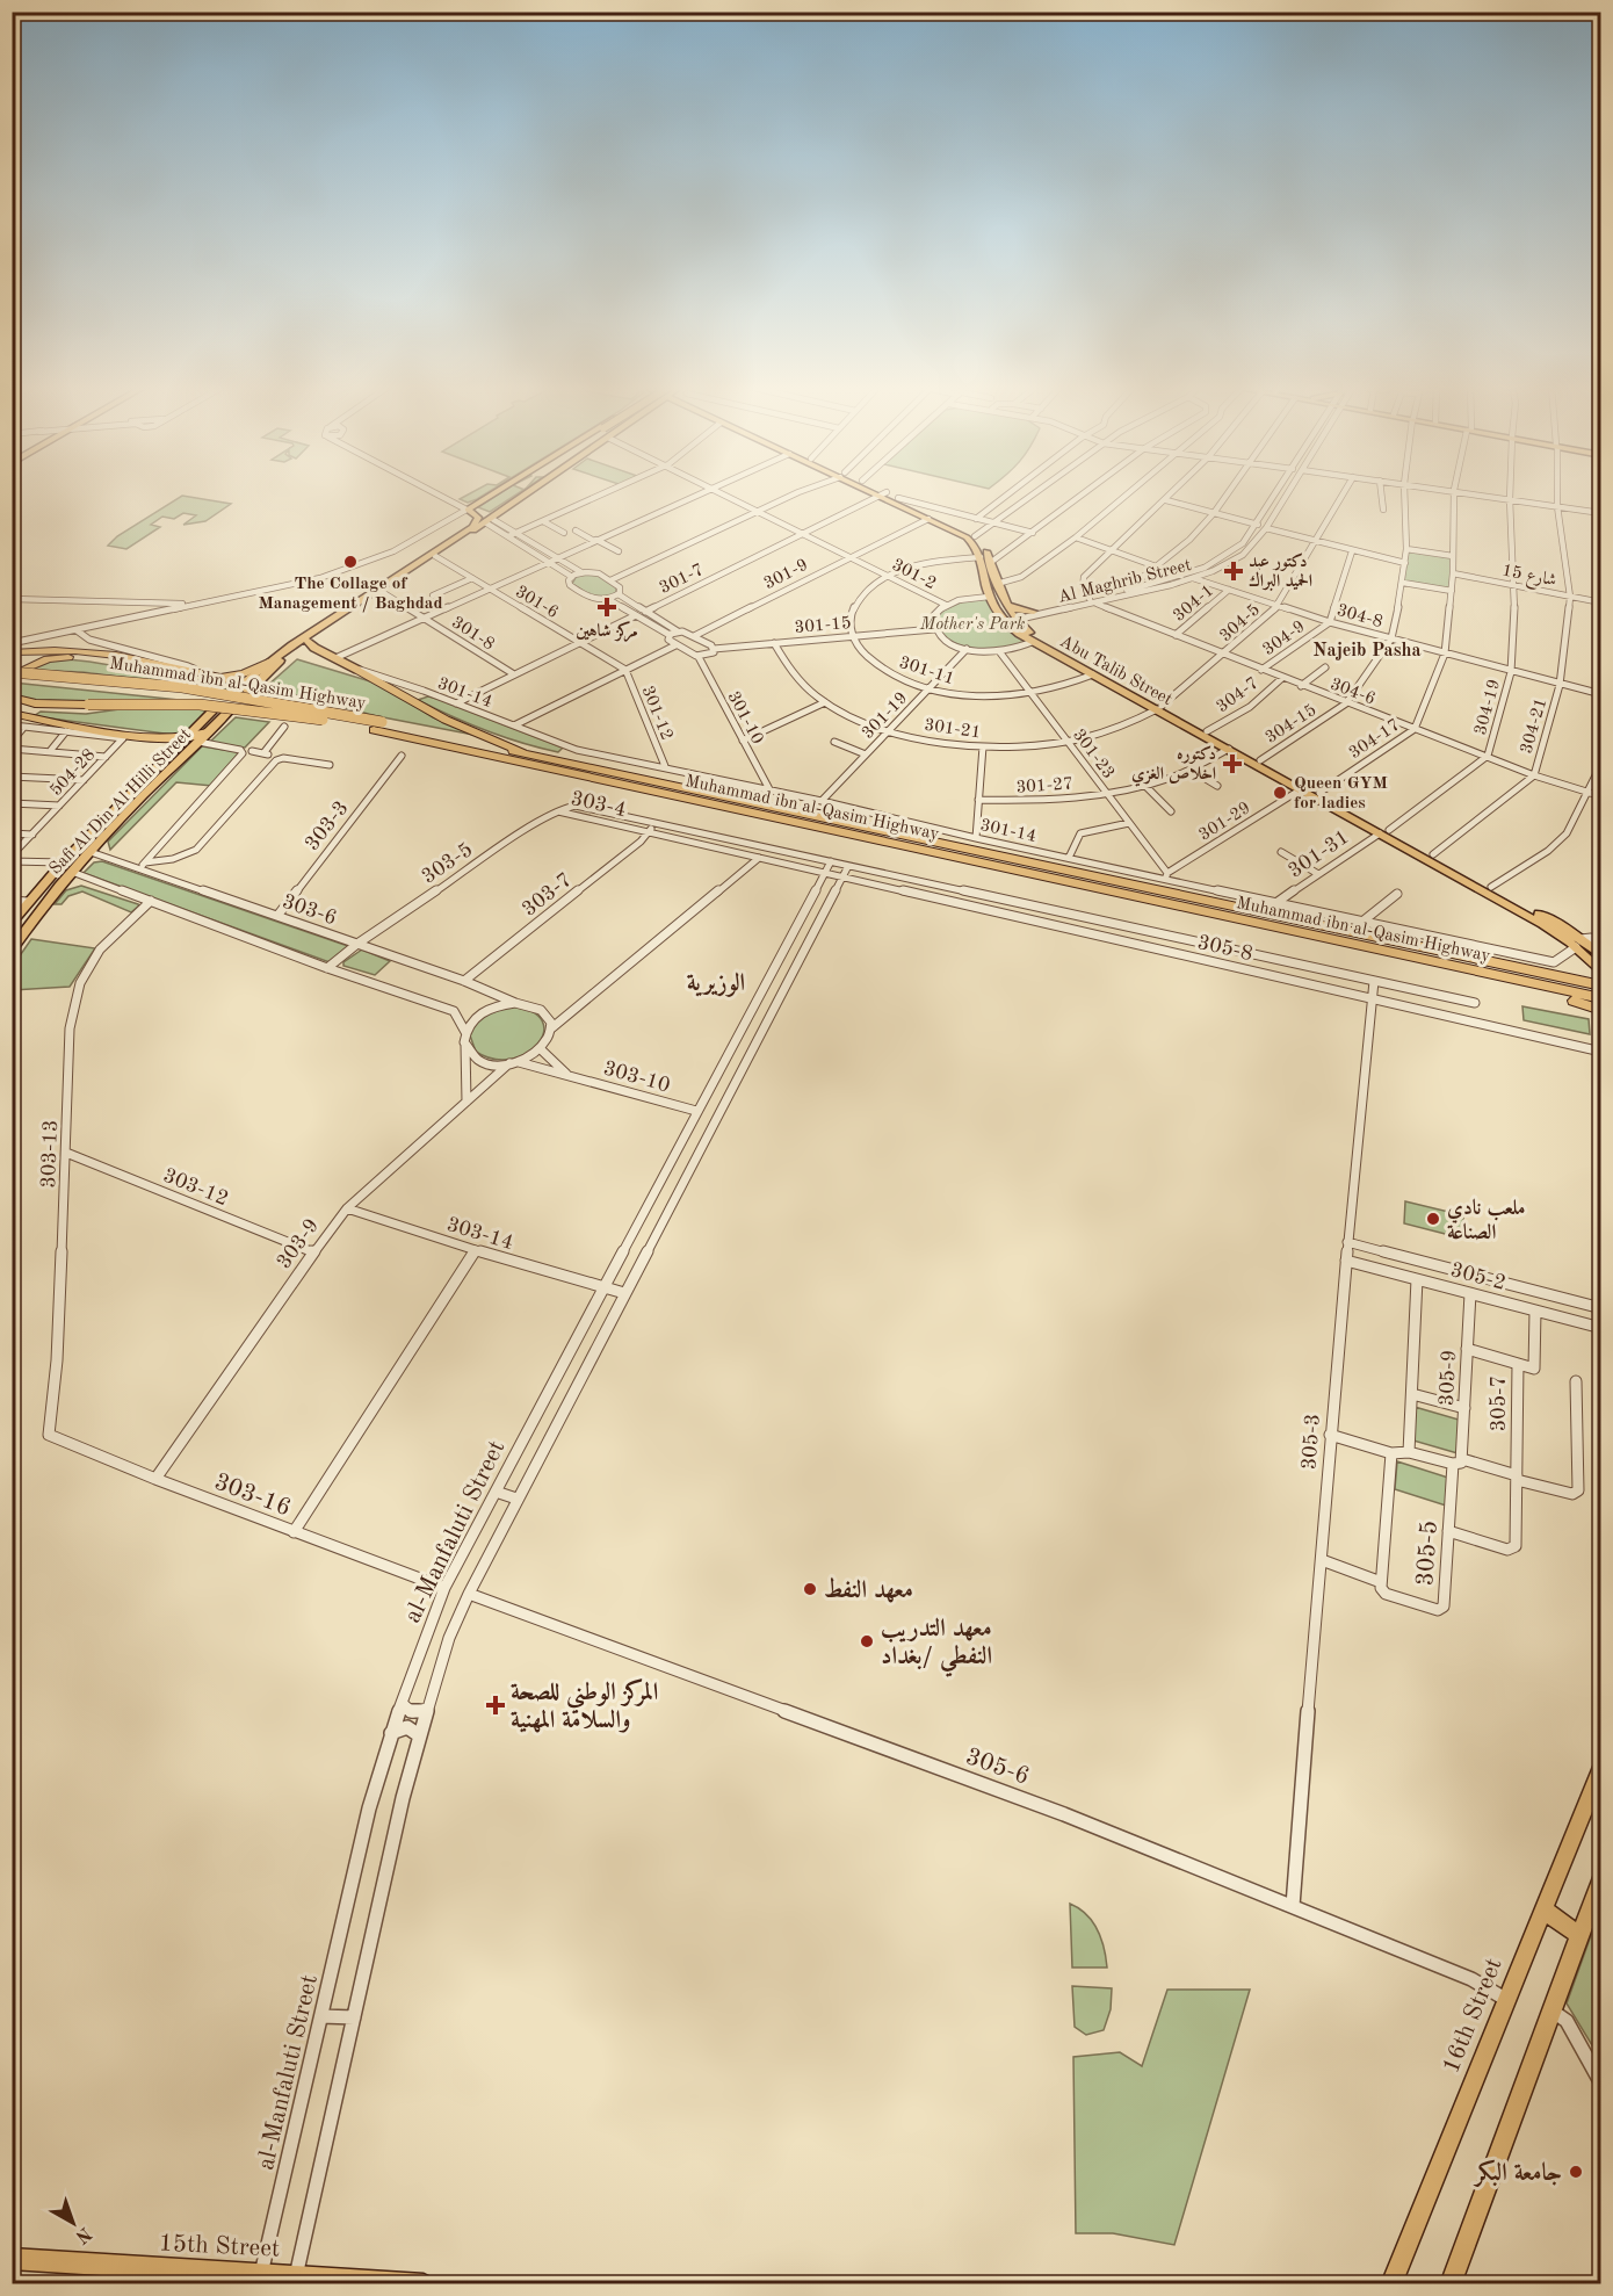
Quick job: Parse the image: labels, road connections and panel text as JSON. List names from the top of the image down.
{
  "streets": {
    "highway": ["Muhammad ibn al-Qasim Highway"],
    "main road": [
      "Abu Talib Street",
      "Safi Al Din Al Hilli Street",
      "16th Street",
      "15th Street"
    ],
    "street": [
      "301-9",
      "301-2",
      "شارع 15",
      "301-7",
      "Al Maghrib Street",
      "301-6",
      "304-1",
      "304-8",
      "304-5",
      "301-15",
      "301-8",
      "304-9",
      "301-11",
      "304-6",
      "301-14",
      "304-7",
      "304-19",
      "301-12",
      "301-19",
      "301-10",
      "304-15",
      "304-21",
      "301-21",
      "304-17",
      "301-23",
      "504-28",
      "301-27",
      "303-4",
      "301-29",
      "303-3",
      "301-31",
      "303-5",
      "303-7",
      "303-6",
      "305-8",
      "303-10",
      "303-13",
      "303-12",
      "303-14",
      "303-9",
      "305-2",
      "305-9",
      "305-7",
      "305-3",
      "303-16",
      "al-Manfaluti Street",
      "305-5",
      "305-6"
    ]
  },
  "crossings": [
    ["301-9", "301-2"],
    ["301-2", "301-7"],
    ["شارع 15", "304-19"],
    ["شارع 15", "304-21"],
    ["شارع 15", "304-17"],
    ["Al Maghrib Street", "304-8"],
    ["Al Maghrib Street", "Abu Talib Street"],
    ["Al Maghrib Street", "304-6"],
    ["301-6", "301-12"],
    ["304-1", "304-8"],
    ["304-1", "304-6"],
    ["304-8", "304-5"],
    ["304-8", "304-9"],
    ["304-8", "304-19"],
    ["304-8", "304-15"],
    ["304-8", "304-21"],
    ["304-8", "304-17"],
    ["304-5", "Abu Talib Street"],
    ["304-5", "304-6"],
    ["304-5", "301-21"],
    ["301-15", "301-11"],
    ["301-15", "301-21"],
    ["304-9", "304-6"],
    ["301-11", "Abu Talib Street"],
    ["301-11", "301-19"],
    ["301-11", "301-23"],
    ["Abu Talib Street", "301-14"],
    ["Abu Talib Street", "304-7"],
    ["Abu Talib Street", "304-19"],
    ["Abu Talib Street", "304-15"],
    ["Abu Talib Street", "304-21"],
    ["Abu Talib Street", "301-21"],
    ["Abu Talib Street", "304-17"],
    ["Abu Talib Street", "301-27"],
    ["Abu Talib Street", "301-29"],
    ["Abu Talib Street", "301-31"],
    ["304-6", "304-7"],
    ["304-6", "304-19"],
    ["304-6", "304-15"],
    ["304-6", "304-21"],
    ["304-6", "304-17"],
    ["301-14", "301-12"],
    ["301-14", "301-19"],
    ["301-14", "301-10"],
    ["301-14", "301-23"],
    ["301-14", "301-29"],
    ["301-14", "301-31"],
    ["304-19", "301-31"],
    ["301-19", "301-21"],
    ["301-21", "301-23"],
    ["301-23", "301-27"],
    ["301-23", "301-29"],
    ["Safi Al Din Al Hilli Street", "303-6"],
    ["303-4", "303-5"],
    ["303-4", "303-7"],
    ["303-4", "305-8"],
    ["303-4", "al-Manfaluti Street"],
    ["303-3", "303-6"],
    ["303-5", "303-6"],
    ["303-7", "303-6"],
    ["303-6", "303-10"],
    ["303-6", "303-9"],
    ["305-8", "305-3"],
    ["305-8", "al-Manfaluti Street"],
    ["303-10", "303-9"],
    ["303-10", "al-Manfaluti Street"],
    ["303-13", "303-12"],
    ["303-13", "303-16"],
    ["303-12", "303-9"],
    ["303-14", "303-9"],
    ["303-14", "al-Manfaluti Street"],
    ["303-9", "303-16"],
    ["305-2", "305-9"],
    ["305-2", "305-7"],
    ["305-2", "305-3"],
    ["305-9", "305-5"],
    ["305-7", "305-5"],
    ["305-3", "305-6"],
    ["303-16", "al-Manfaluti Street"],
    ["al-Manfaluti Street", "305-6"],
    ["al-Manfaluti Street", "15th Street"],
    ["305-6", "16th Street"]
  ],
  "districts": ["Najeib Pasha", "الوزيرية"],
  "parks": ["Mother's Park"],
  "places": {
    "other": [
      "The Collage of Management / Baghdad",
      "Queen GYM for ladies",
      "ملعب نادي الصناعة",
      "معهد النفط",
      "معهد التدريب النفطي /بغداد",
      "جامعة البكر"
    ],
    "health": [
      "دكتور عبد الحميد البراك",
      "مركز شاهين",
      "دكتوره اخلاص الغزي",
      "المركز الوطني للصحة والسلامة المهنية"
    ]
  },
  "north": "bottom right"
}
